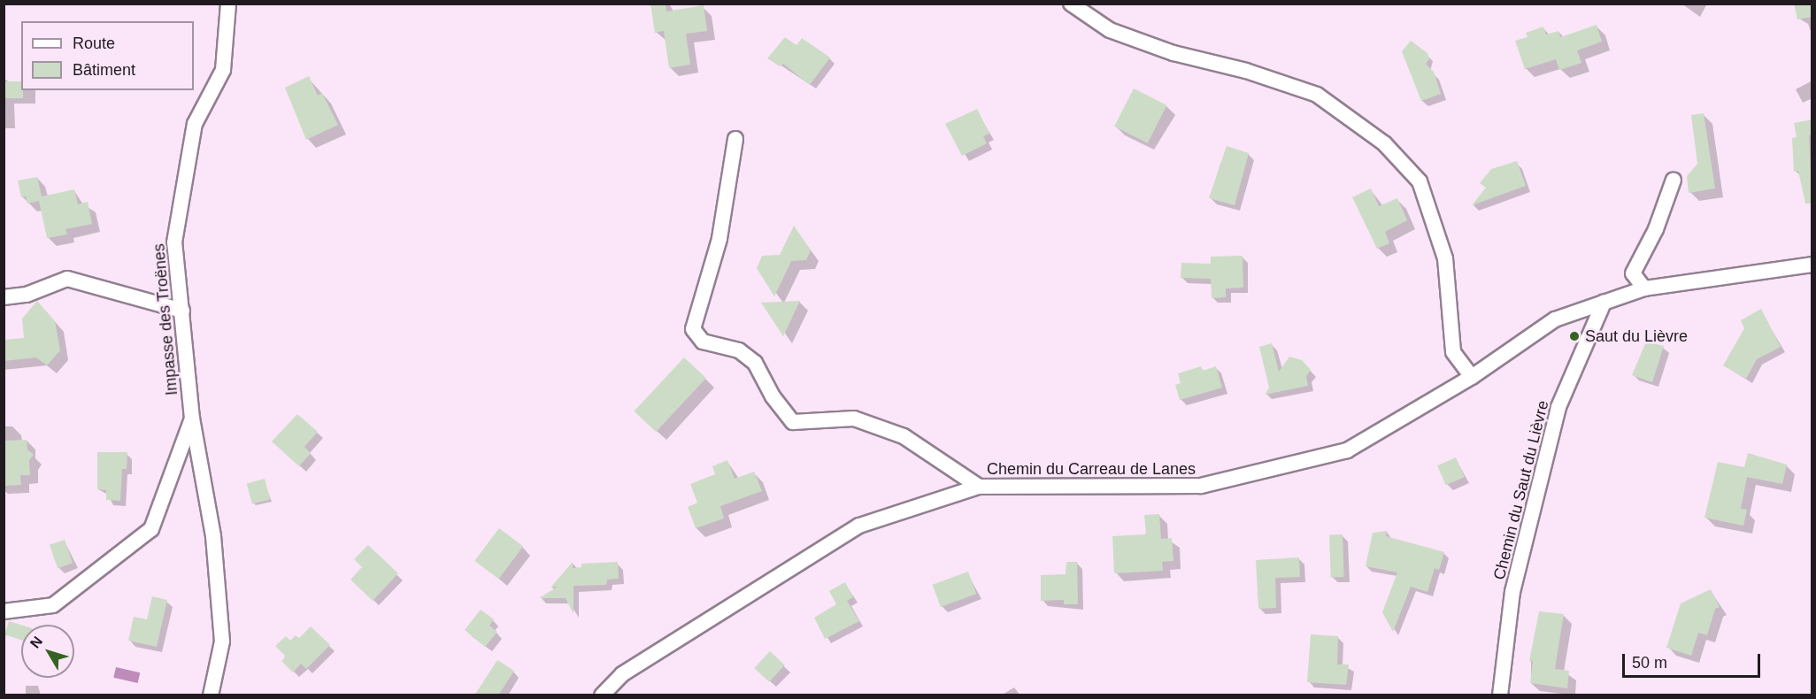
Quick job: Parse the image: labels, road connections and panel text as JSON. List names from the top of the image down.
{
  "streets": {
    "street": ["Impasse des Troënes", "Chemin du Carreau de Lanes", "Chemin du Saut du Lièvre"]
  },
  "crossings": [
    ["Chemin du Carreau de Lanes", "Chemin du Saut du Lièvre"]
  ],
  "places": ["Saut du Lièvre"],
  "legend": ["Route", "Bâtiment"],
  "scale_bar": "50 m",
  "north": "top left"
}
